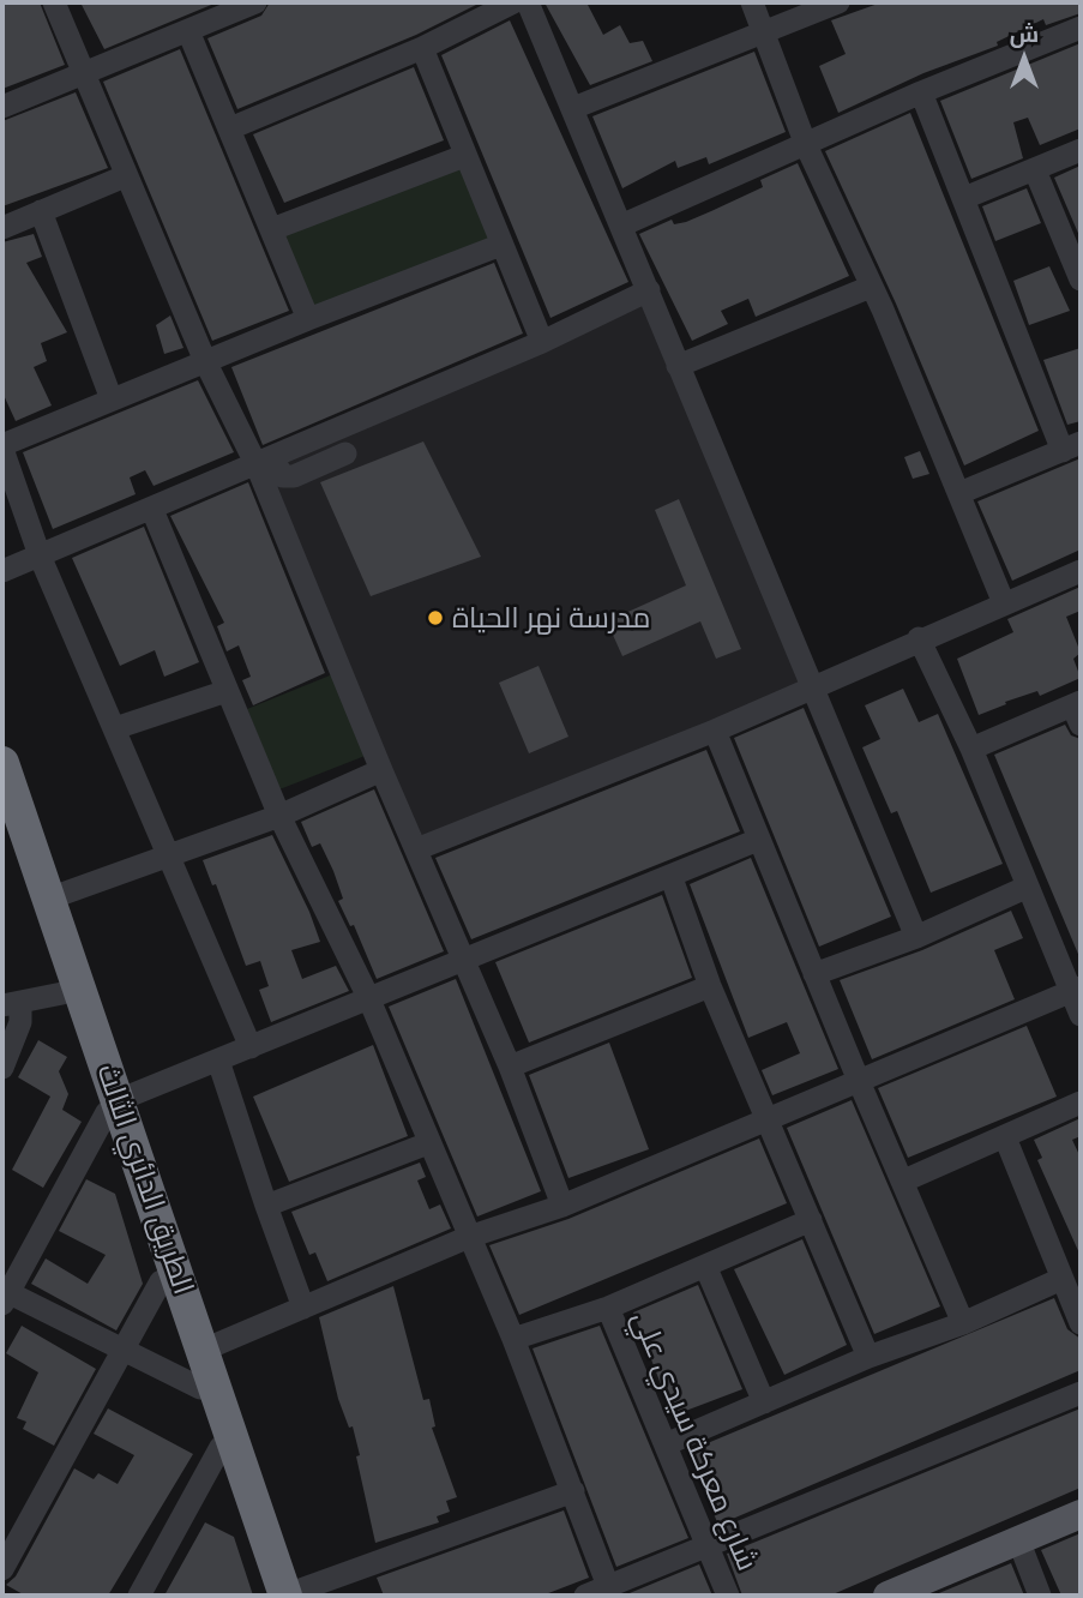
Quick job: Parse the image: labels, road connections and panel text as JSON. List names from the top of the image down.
{
  "streets": {
    "highway": ["الطريق الدائري الثالث"],
    "street": ["شارع معركة سيدي علي"]
  },
  "places": ["مدرسة نهر الحياة"],
  "north": "top"
}
